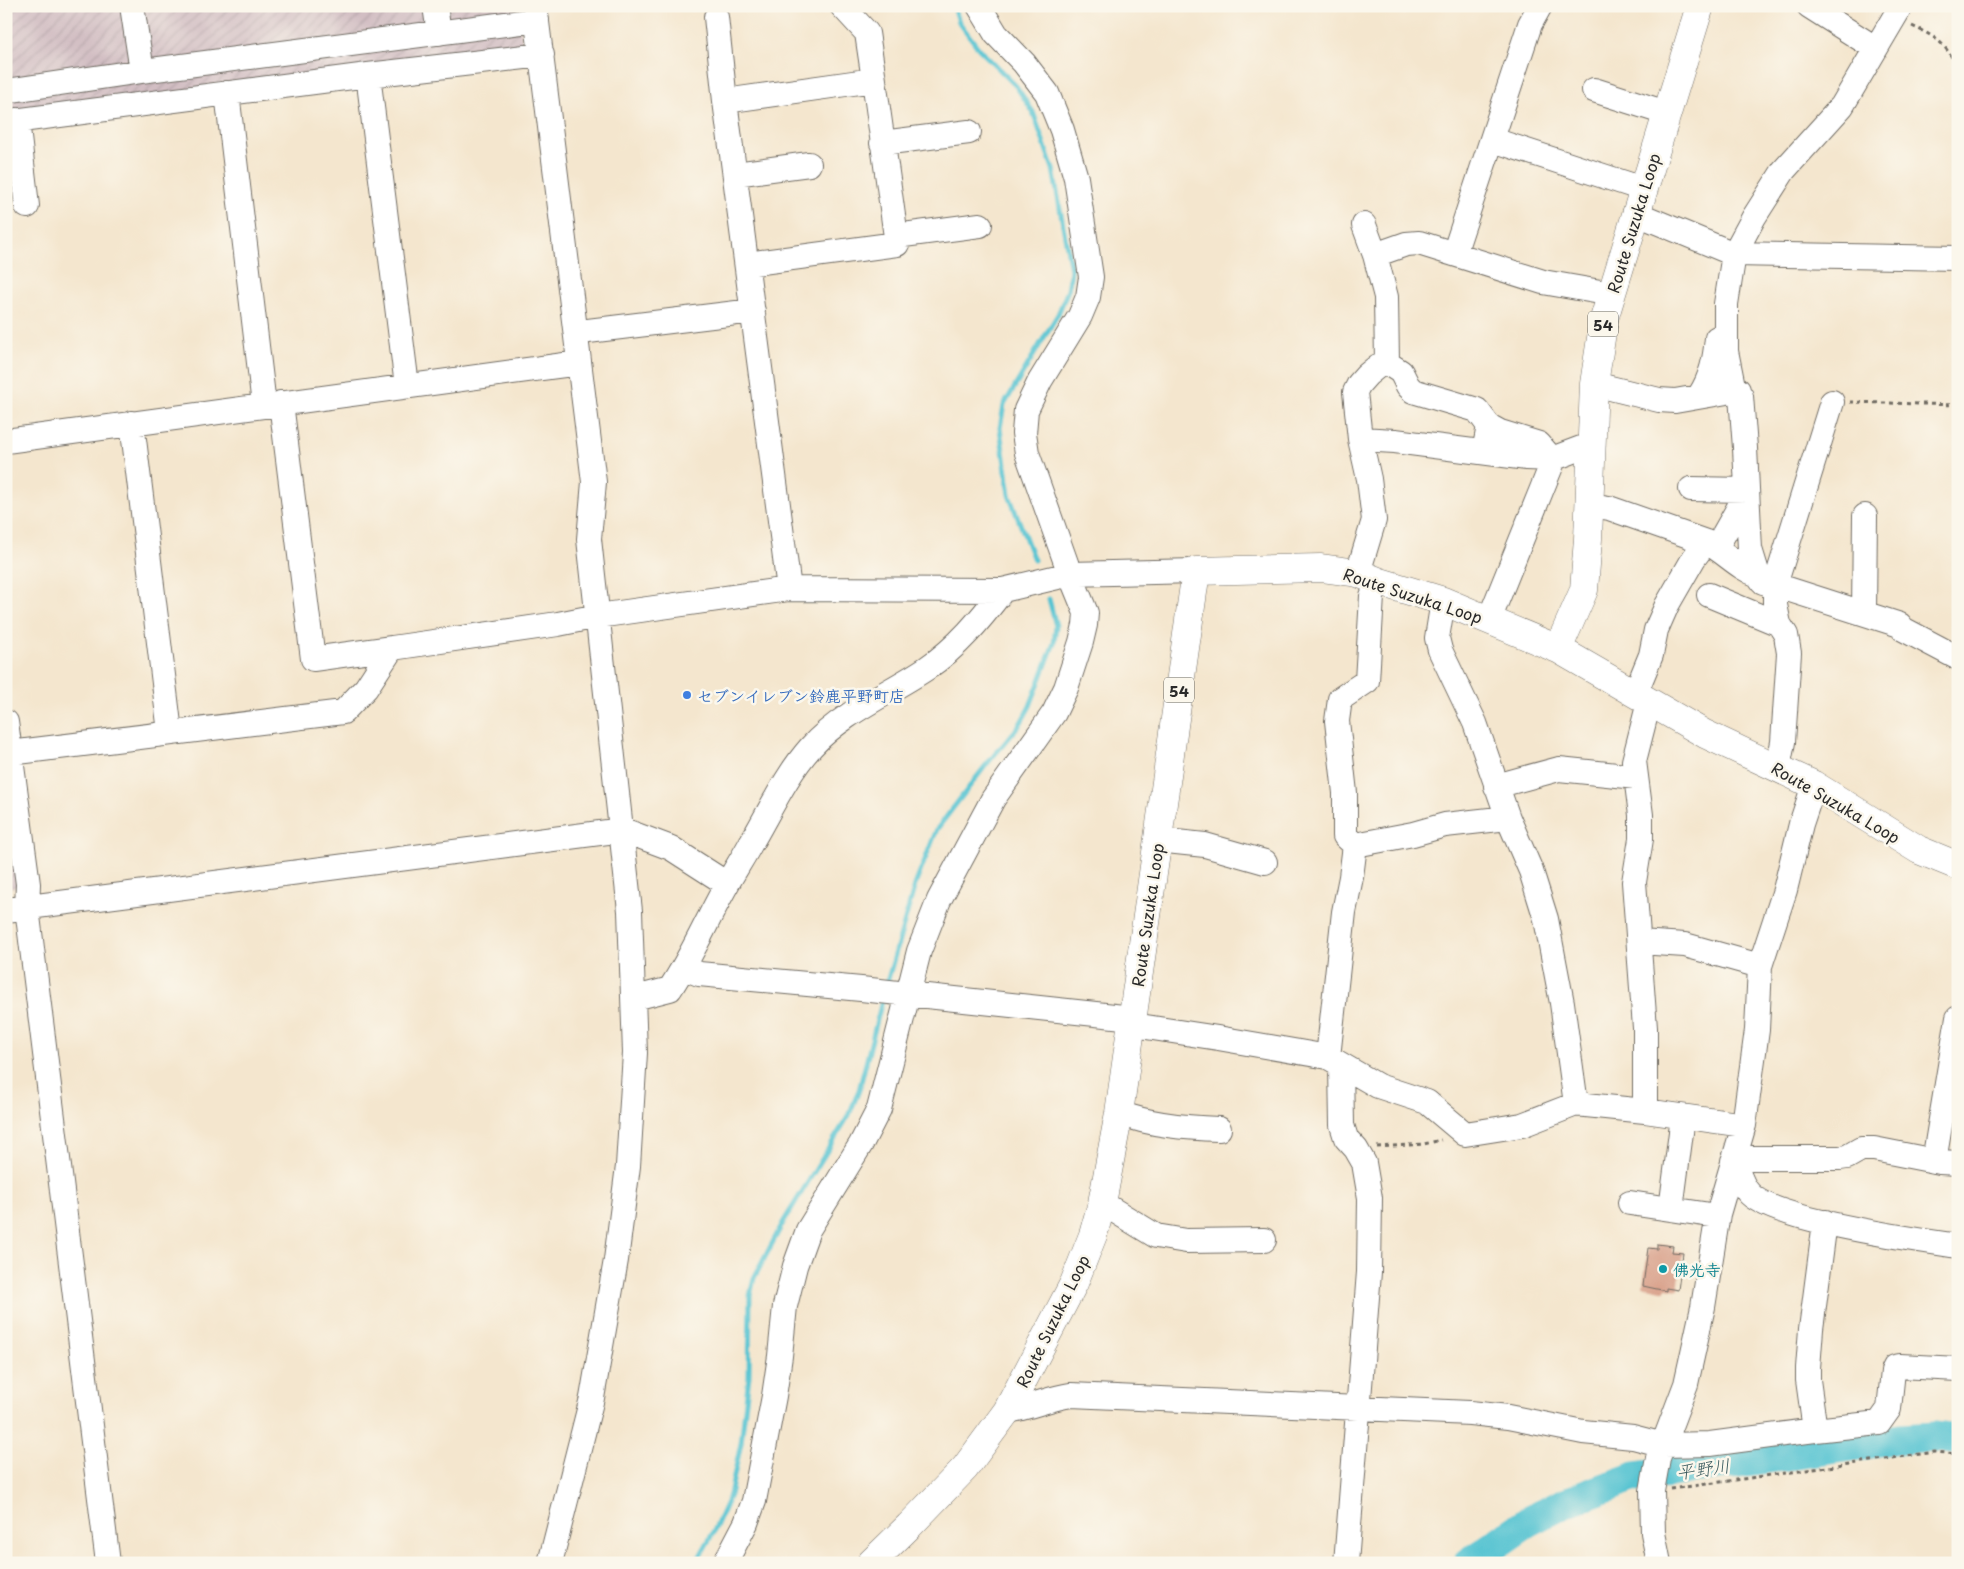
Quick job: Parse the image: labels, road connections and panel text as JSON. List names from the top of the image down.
{
  "streets": {
    "main road": ["Route Suzuka Loop", "54"]
  },
  "water": ["平野川"],
  "places": ["セブンイレブン鈴鹿平野町店", "佛光寺"]
}
